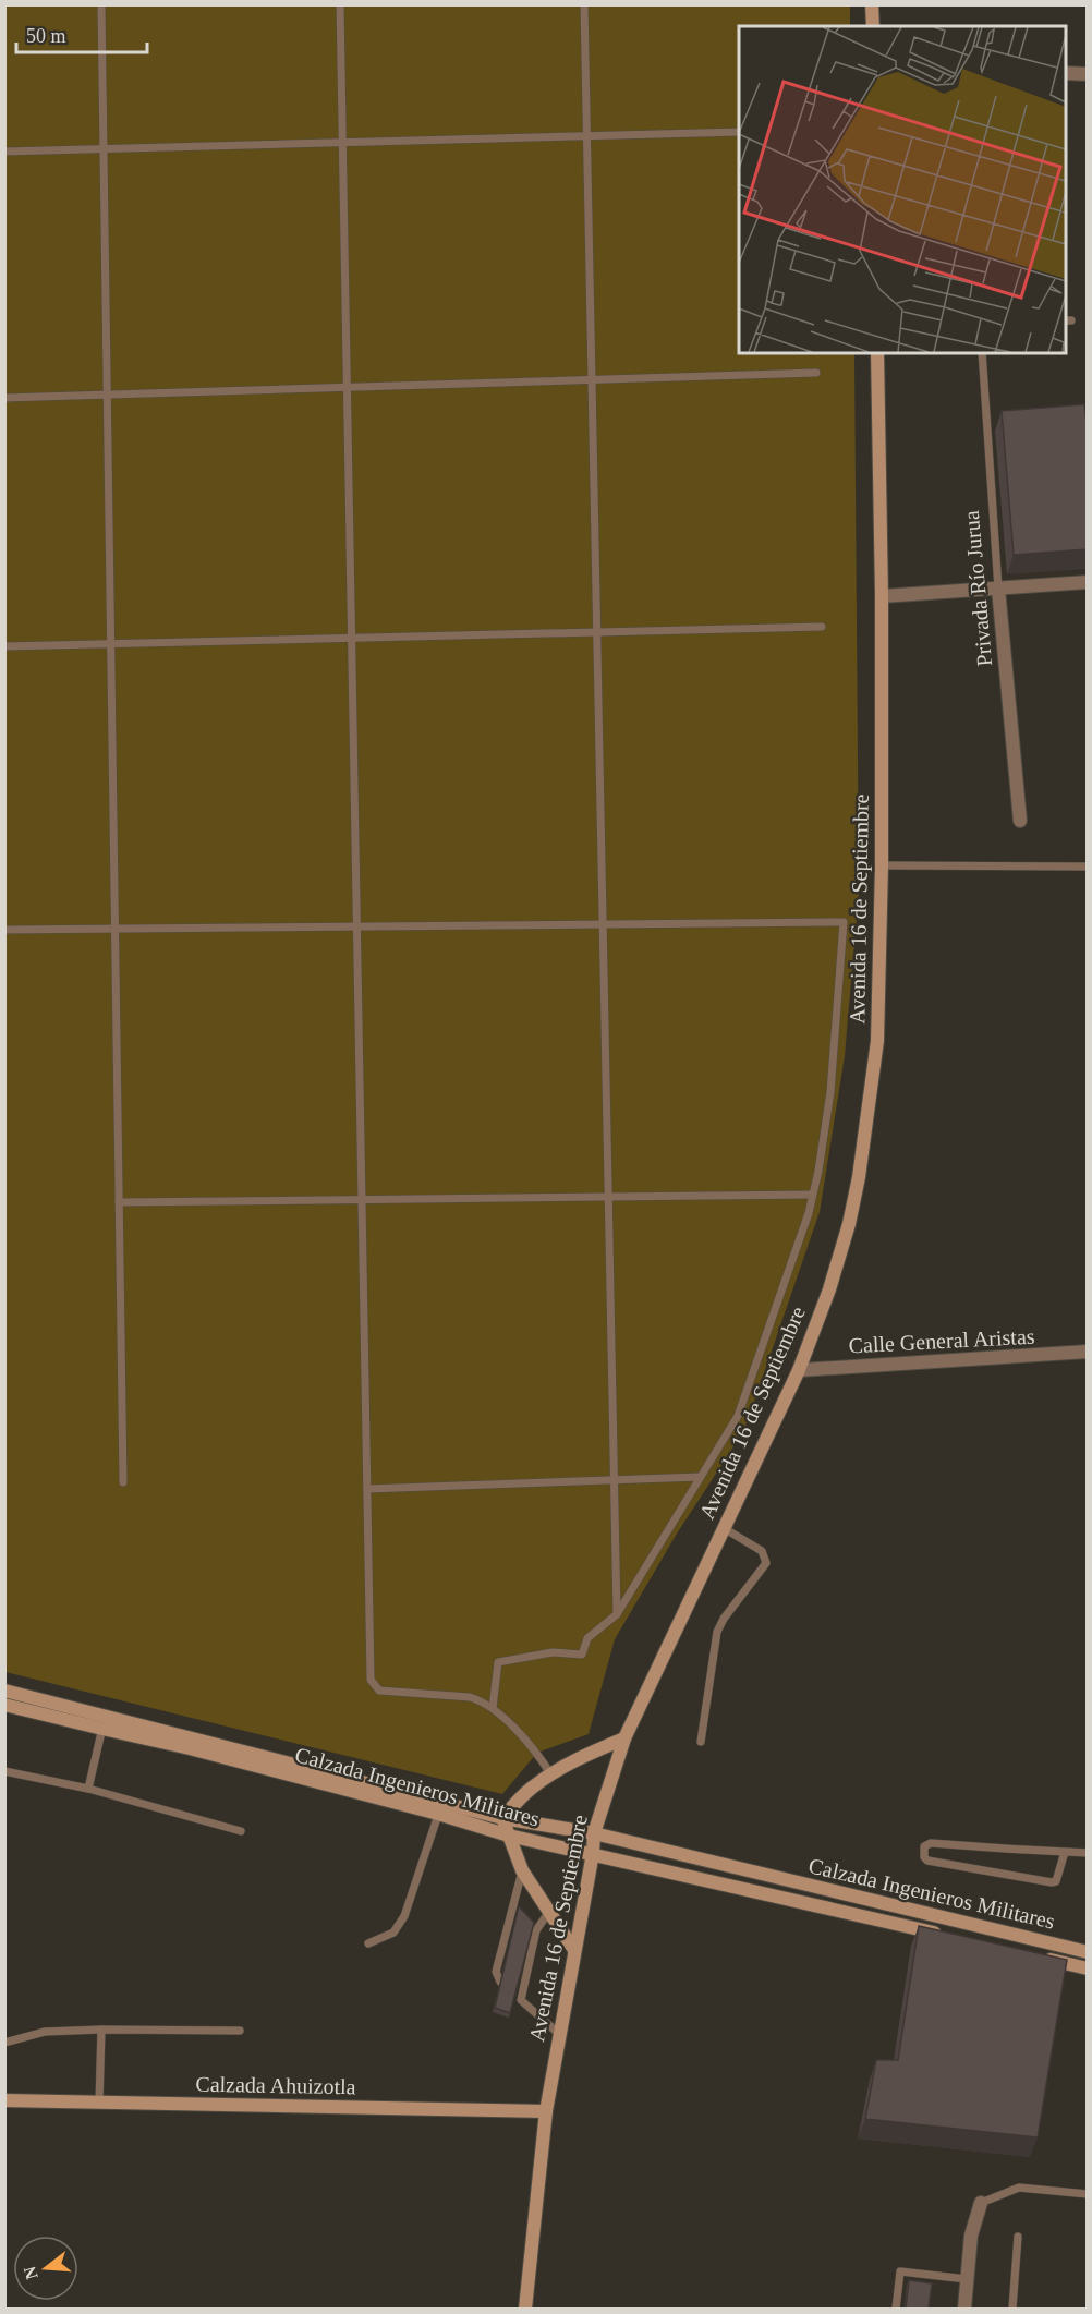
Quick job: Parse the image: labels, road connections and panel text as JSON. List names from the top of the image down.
{
  "streets": {
    "main road": ["Avenida 16 de Septiembre", "Calzada Ingenieros Militares", "Calzada Ahuizotla"],
    "street": ["Privada Río Jurua", "Calle General Aristas"]
  },
  "crossings": [
    ["Avenida 16 de Septiembre", "Calle General Aristas"],
    ["Avenida 16 de Septiembre", "Calzada Ingenieros Militares"],
    ["Avenida 16 de Septiembre", "Calzada Ahuizotla"]
  ],
  "scale_bar": "50 m",
  "north": "left"
}
